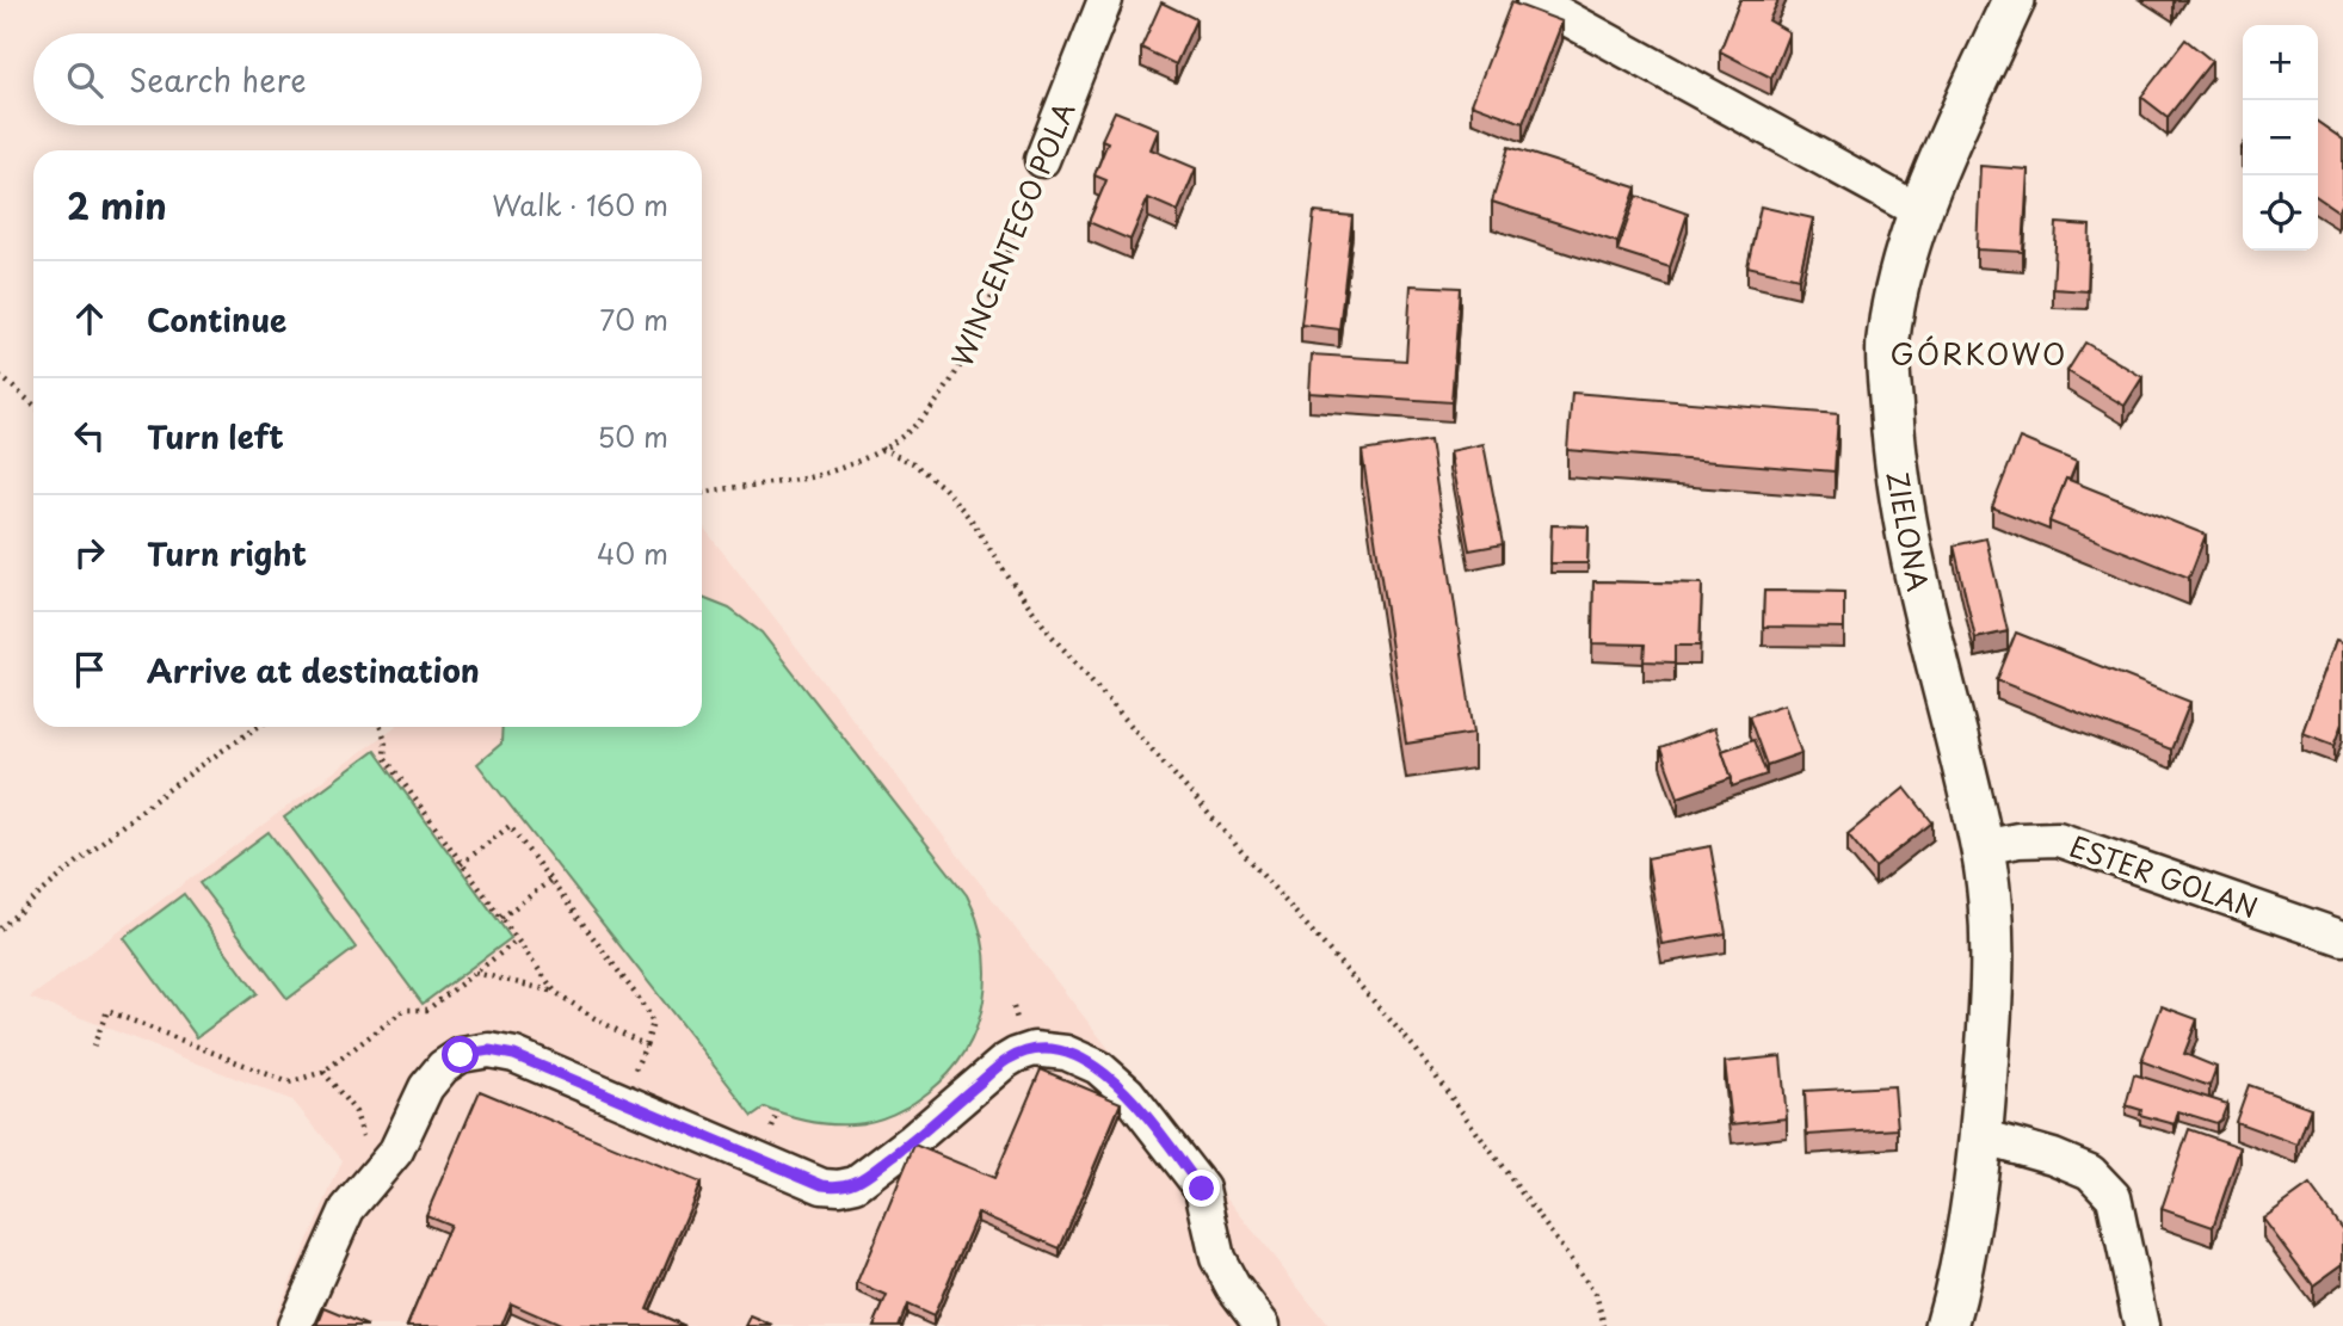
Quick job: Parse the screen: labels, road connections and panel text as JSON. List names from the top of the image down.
{
  "streets": {
    "street": ["WINCENTEGO POLA", "ZIELONA", "ESTER GOLAN"]
  },
  "crossings": [
    ["ZIELONA", "ESTER GOLAN"]
  ],
  "districts": ["GÓRKOWO"],
  "page": {
    "map_buttons": ["+", "−"],
    "search": "Search here",
    "heading": ["2 min", "Walk · 160 m"],
    "list": [
      ["Continue", "70 m"],
      ["Turn left", "50 m"],
      ["Turn right", "40 m"],
      "Arrive at destination"
    ]
  }
}
